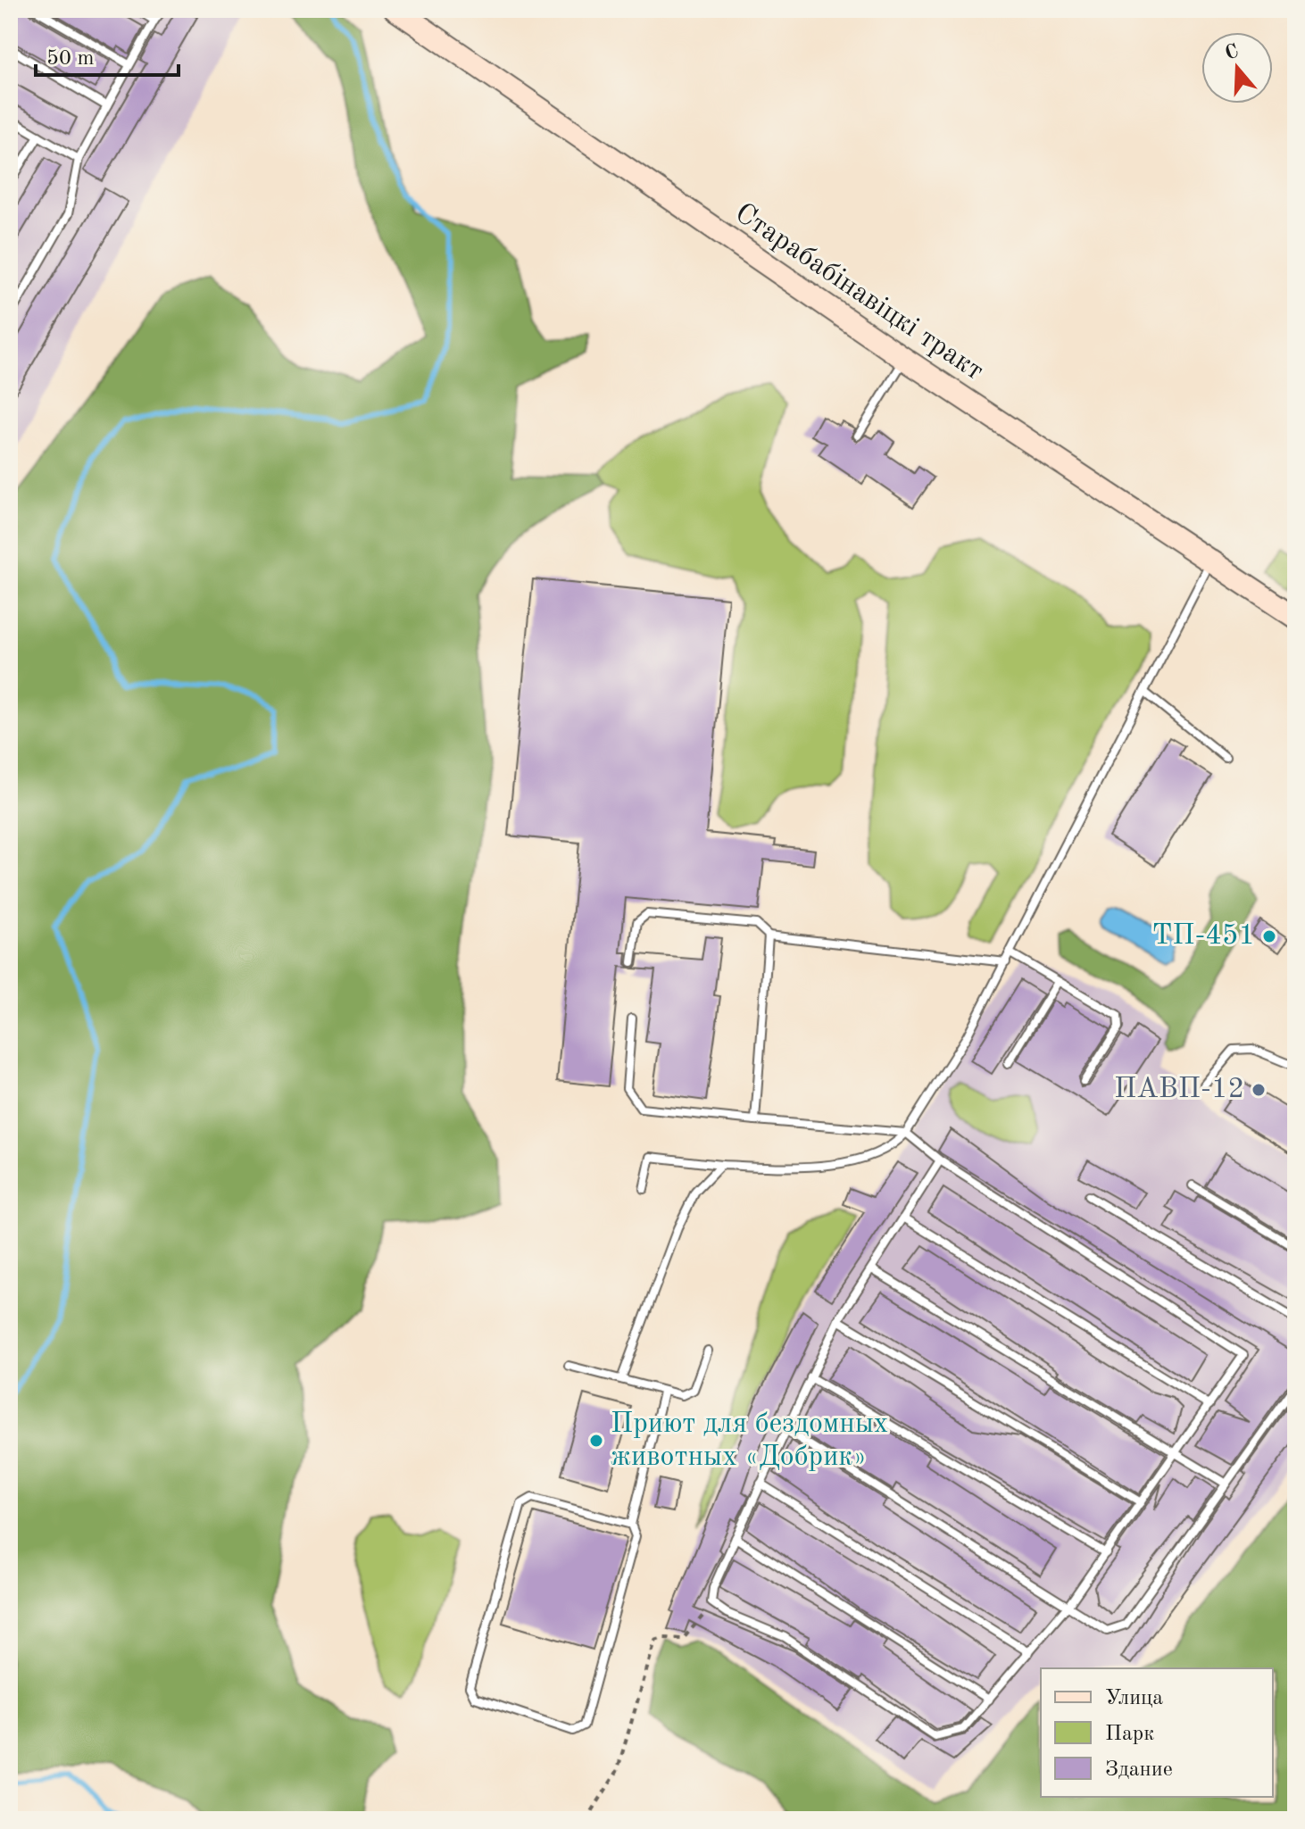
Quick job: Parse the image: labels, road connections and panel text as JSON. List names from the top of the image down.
{
  "streets": {
    "street": ["Старабабінавіцкі тракт"]
  },
  "places": ["ТП-451", "ПАВП-12", "Приют для бездомных животных «Добрик»"],
  "legend": ["Улица", "Парк", "Здание"],
  "scale_bar": "50 m",
  "north": "top"
}
